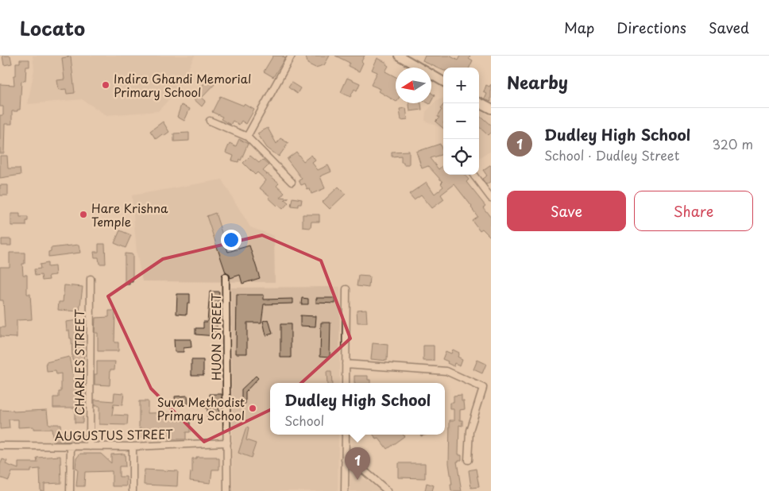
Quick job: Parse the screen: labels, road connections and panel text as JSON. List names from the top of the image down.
{
  "streets": {
    "street": ["HUON STREET", "CHARLES STREET", "AUGUSTUS STREET"]
  },
  "crossings": [
    ["HUON STREET", "AUGUSTUS STREET"],
    ["CHARLES STREET", "AUGUSTUS STREET"]
  ],
  "places": ["Indira Ghandi Memorial Primary School", "Hare Krishna Temple", "Suva Methodist Primary School"],
  "north": "left",
  "page": {
    "header": "Locato",
    "nav": ["Map", "Directions", "Saved"],
    "heading": "Nearby",
    "map_buttons": ["+", "−"],
    "list": [
      {
        "mark": "1",
        "name": "Dudley High School",
        "note": "School · Dudley Street",
        "value": "320 m"
      }
    ],
    "buttons": ["Save", "Share"],
    "popup": ["Dudley High School", "School"],
    "pins": "1"
  }
}
